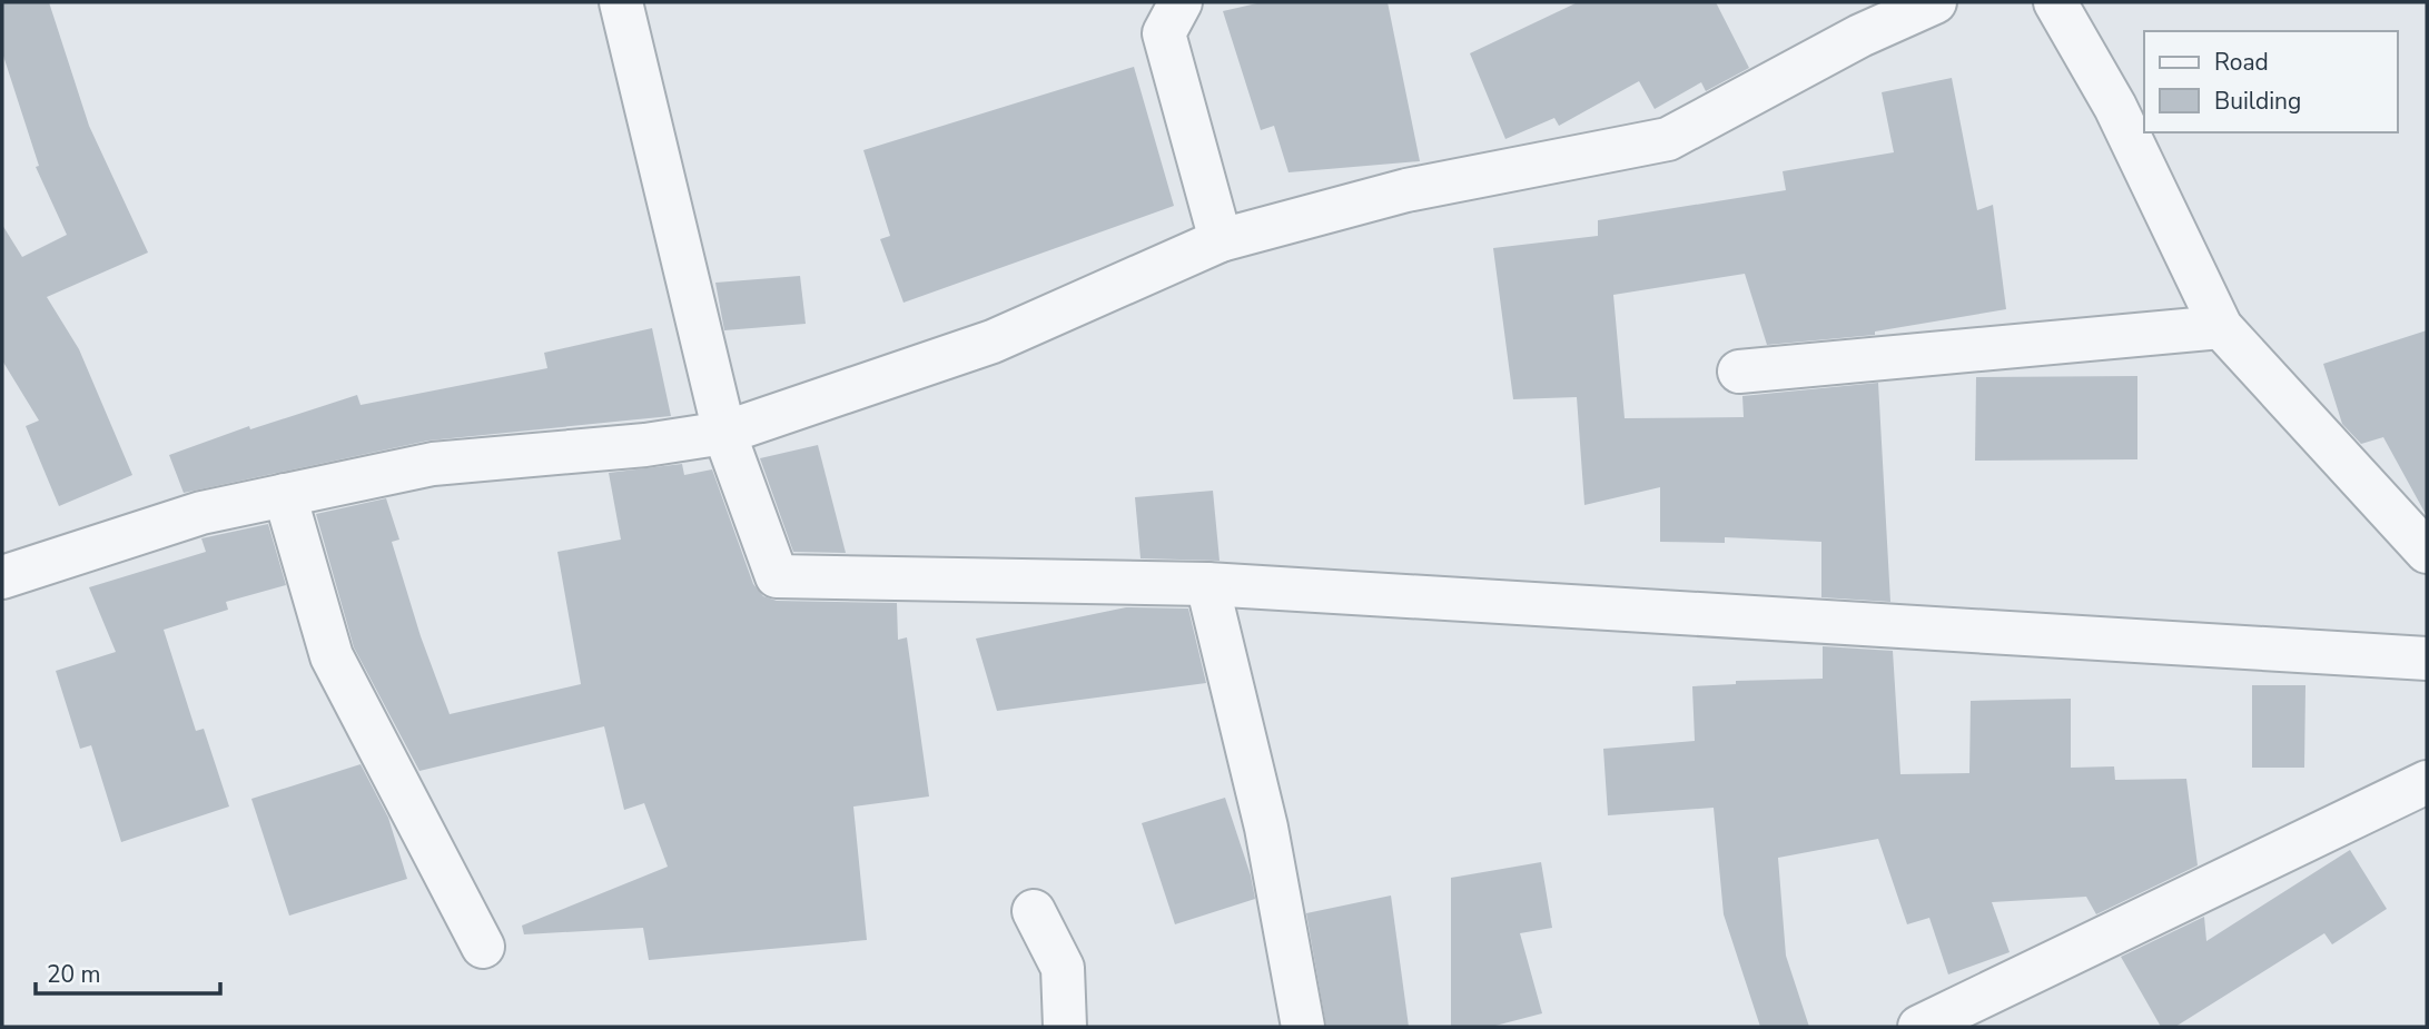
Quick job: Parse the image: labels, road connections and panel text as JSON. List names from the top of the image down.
{
  "legend": ["Road", "Building"],
  "scale_bar": "20 m"
}
